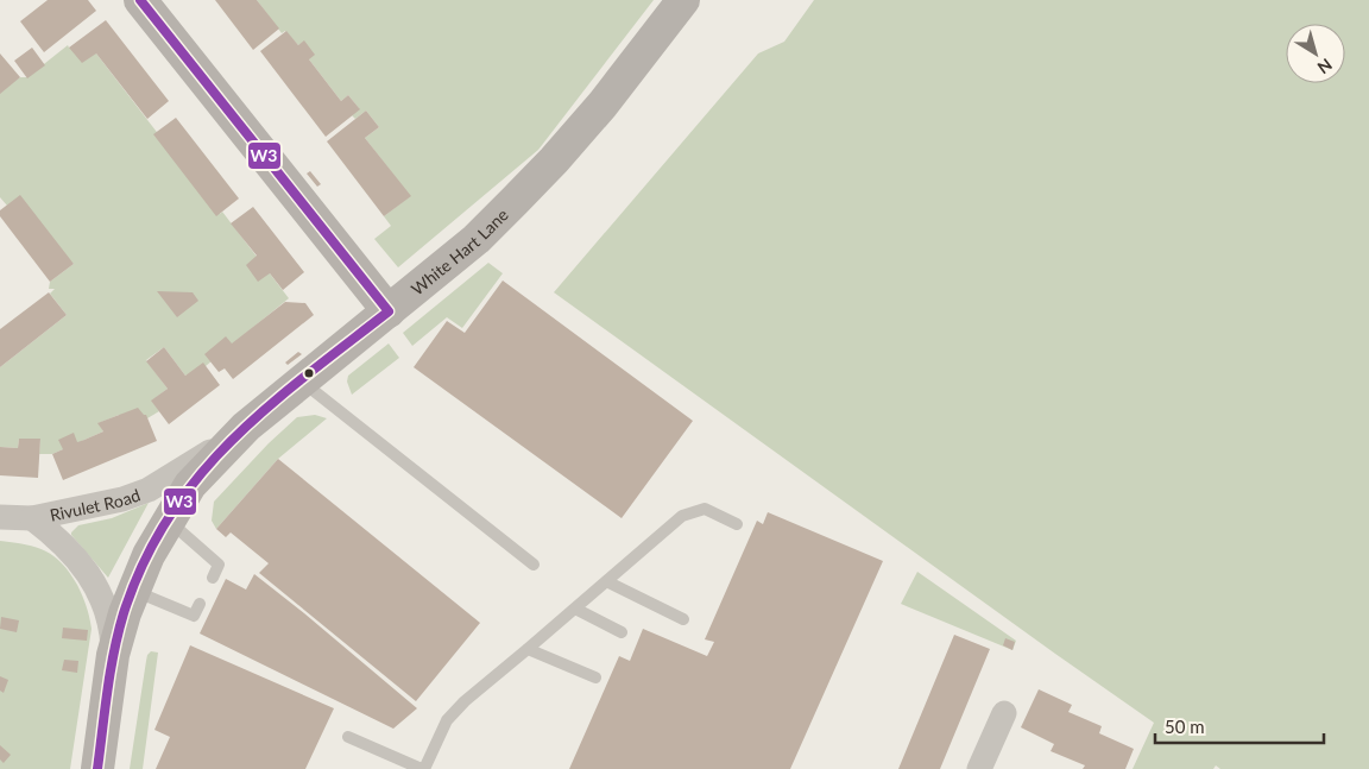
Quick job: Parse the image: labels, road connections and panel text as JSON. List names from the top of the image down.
{
  "streets": {
    "street": ["White Hart Lane", "Rivulet Road"]
  },
  "crossings": [
    ["White Hart Lane", "Rivulet Road"]
  ],
  "lines": ["transit line W3"],
  "scale_bar": "50 m",
  "north": "bottom right"
}
